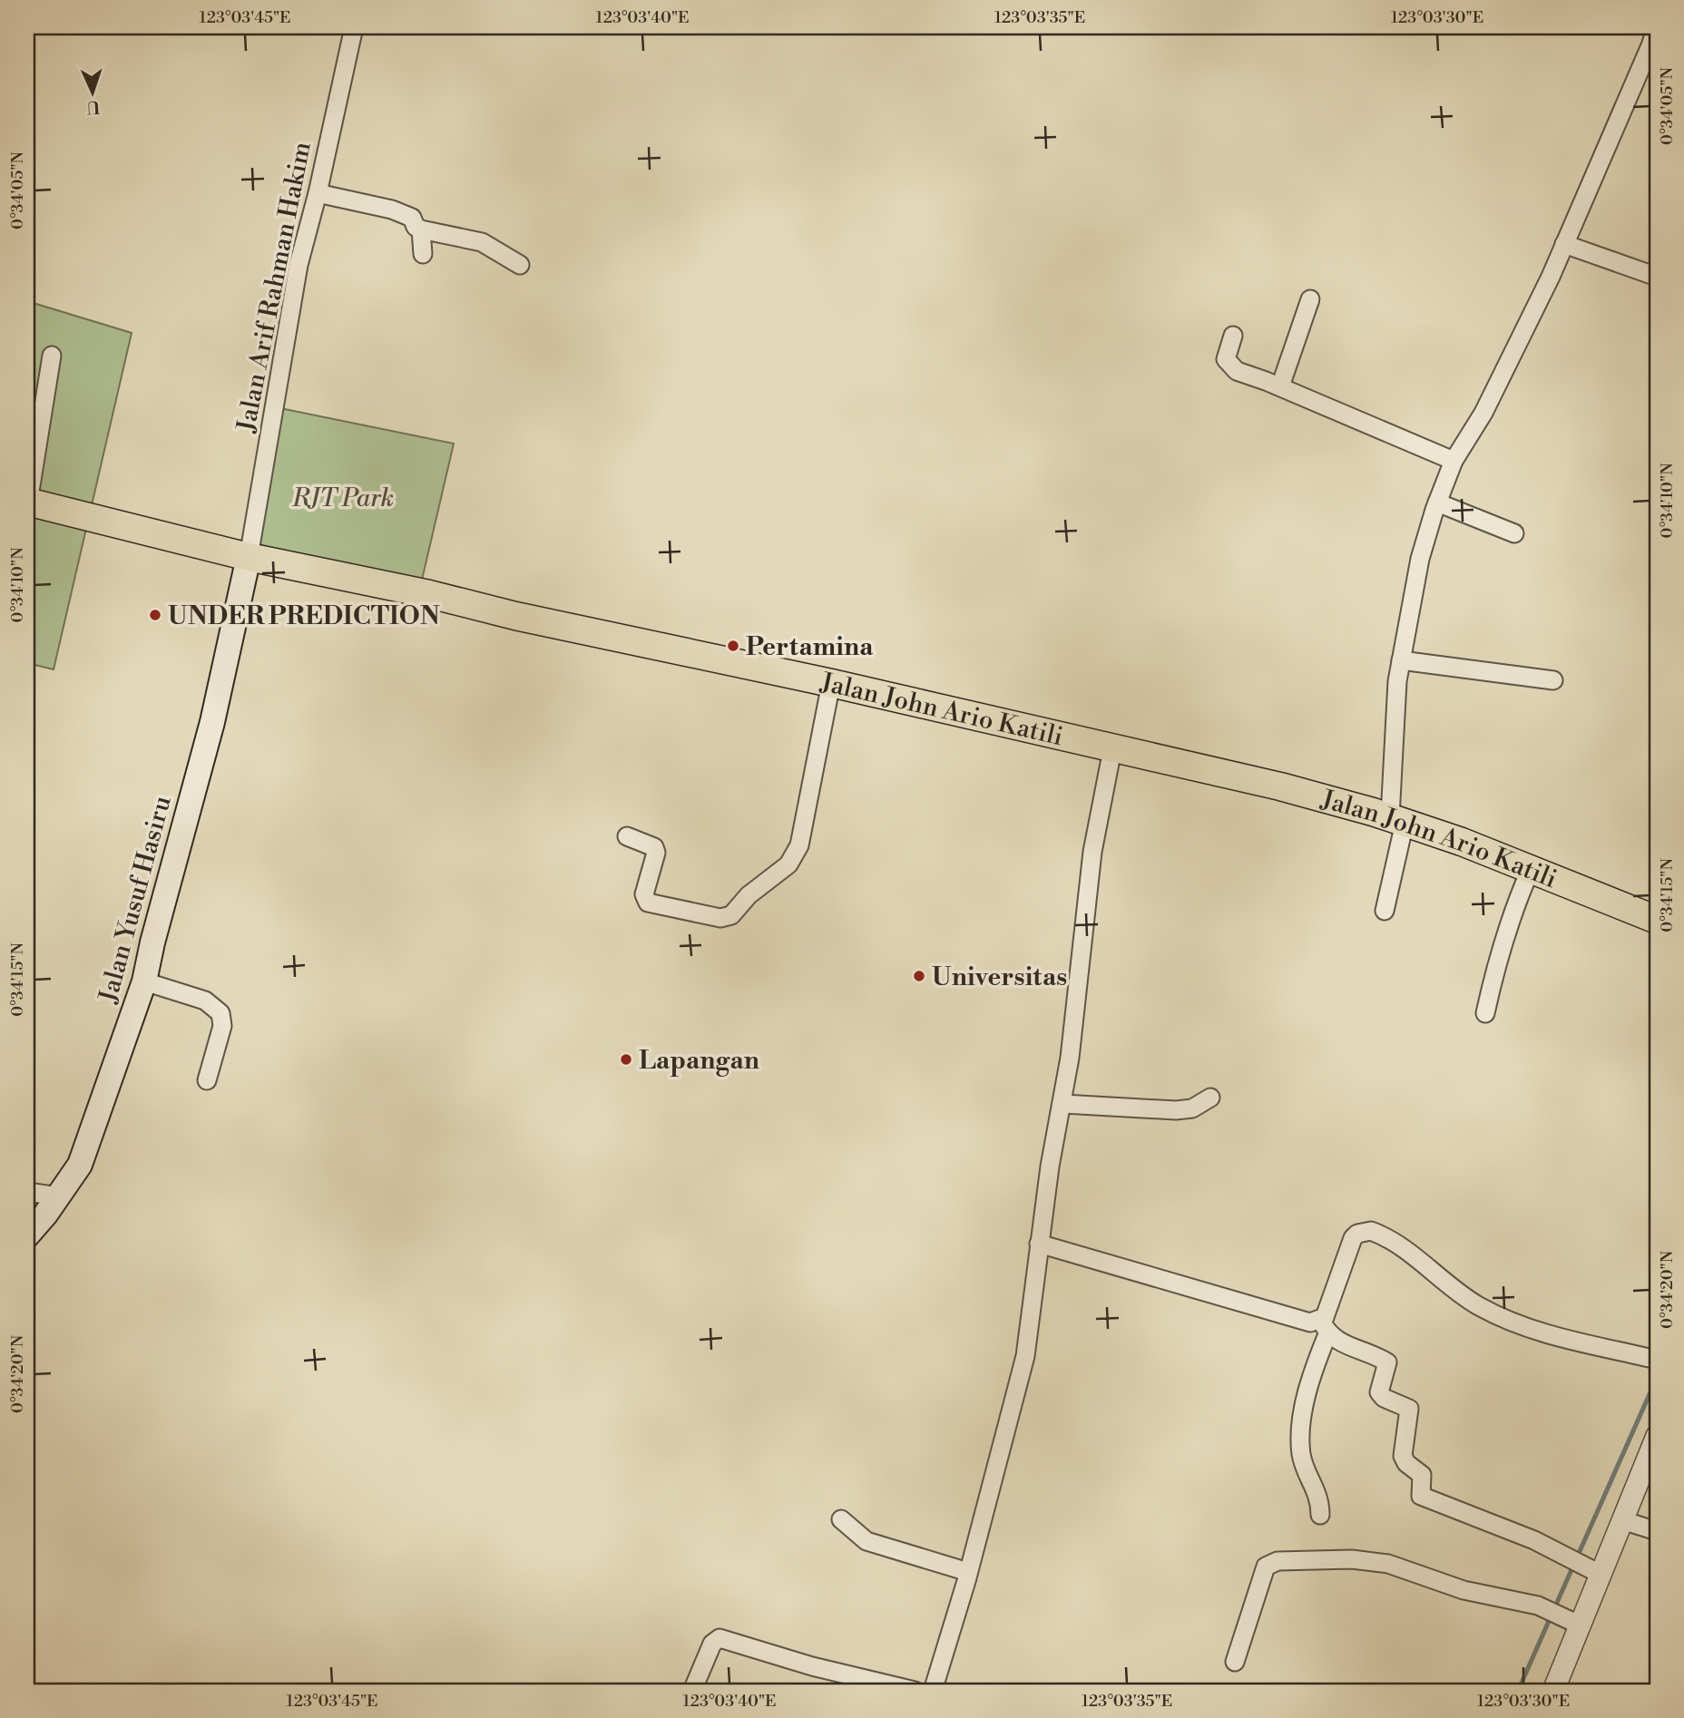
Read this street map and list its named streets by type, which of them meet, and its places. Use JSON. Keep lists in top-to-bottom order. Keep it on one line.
{"streets":{"main road":["Jalan John Ario Katili","Jalan Yusuf Hasiru"],"street":["Jalan Arif Rahman Hakim"]},"crossings":[["Jalan Arif Rahman Hakim","Jalan John Ario Katili"],["Jalan Arif Rahman Hakim","Jalan Yusuf Hasiru"],["Jalan John Ario Katili","Jalan Yusuf Hasiru"]],"parks":["RJT Park"],"places":["UNDER PREDICTION","Pertamina","Universitas","Lapangan"],"north":"bottom","coordinates":["123°03'45\"E","123°03'40\"E","123°03'35\"E","123°03'30\"E","0°34'05\"N","0°34'10\"N","0°34'15\"N","0°34'20\"N"]}
